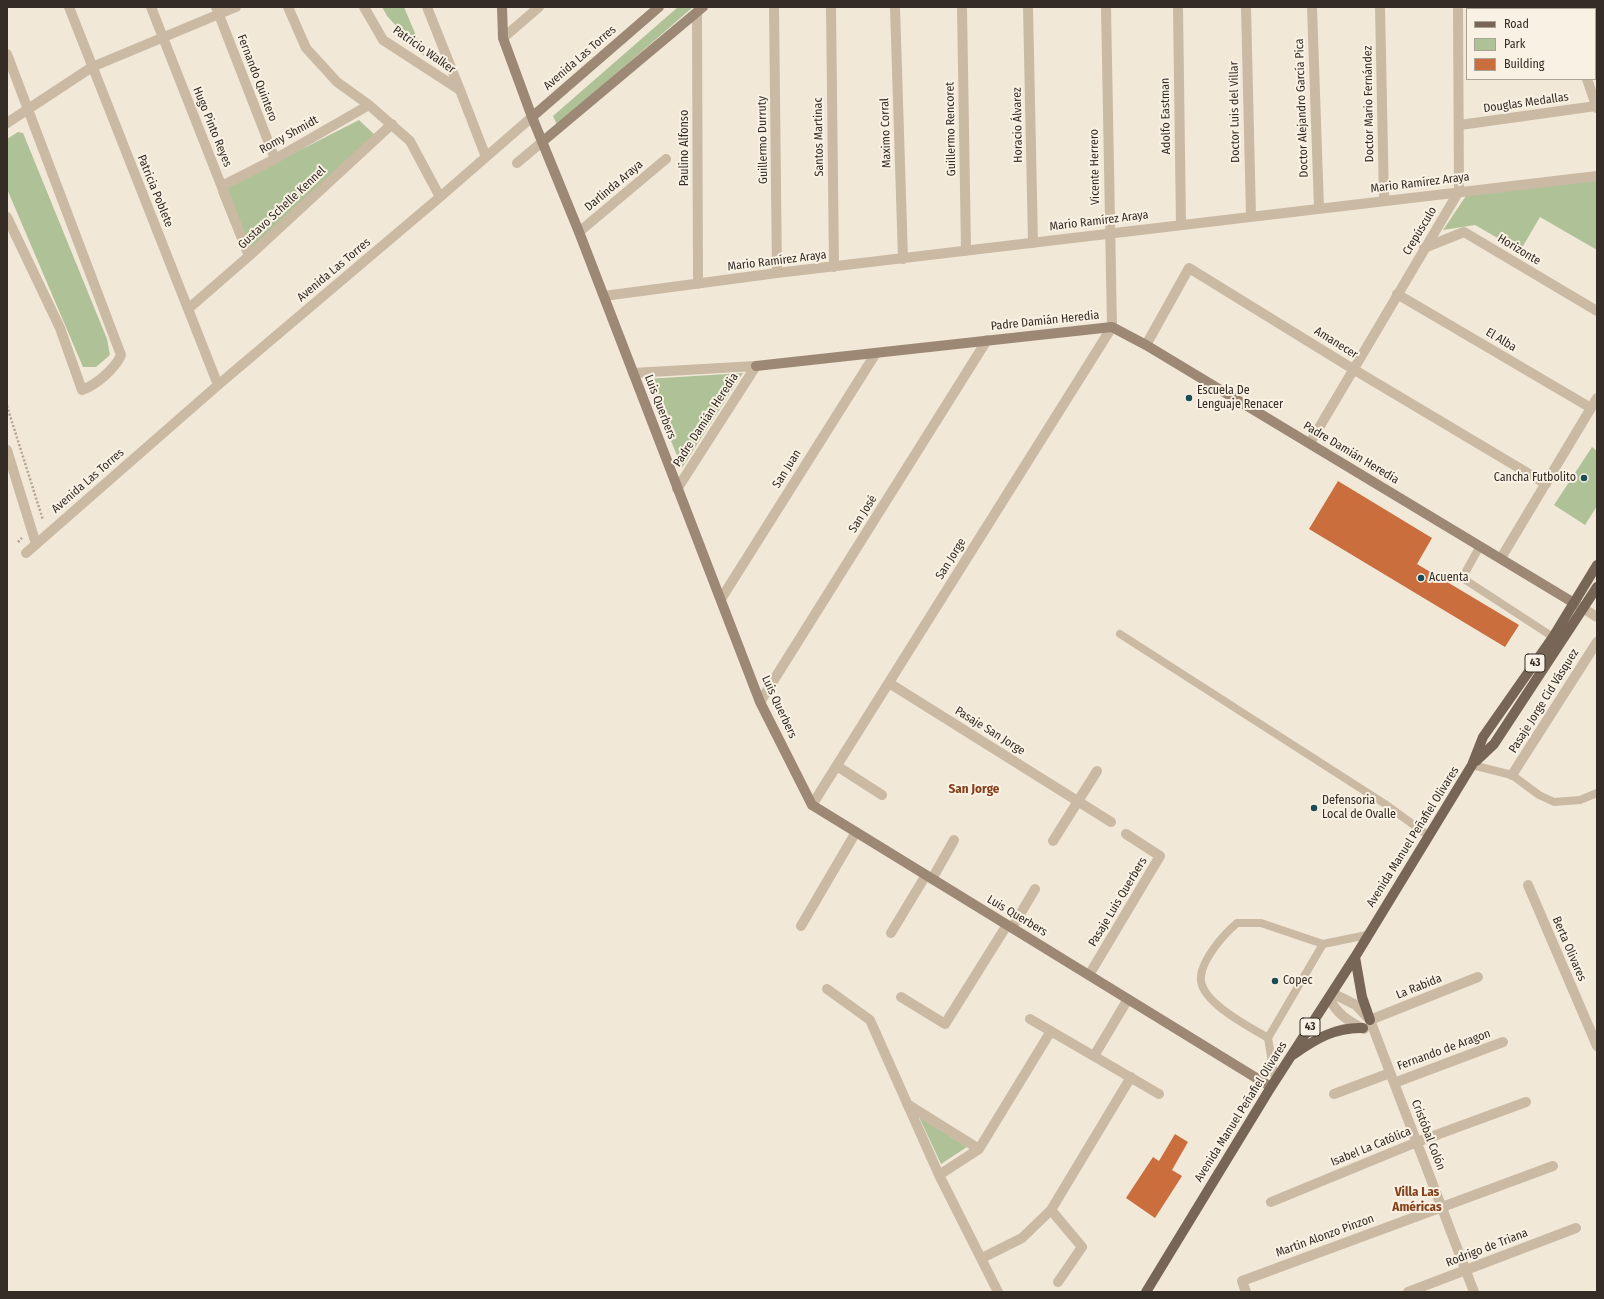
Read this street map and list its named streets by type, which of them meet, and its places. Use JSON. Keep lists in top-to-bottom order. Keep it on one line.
{"streets":{"main road":["43","Avenida Manuel Peñafiel Olivares"],"street":["Patricio Walker","Avenida Las Torres","Fernando Quintero","Douglas Medallas","Doctor Mario Fernández","Doctor Alejandro García Pica","Doctor Luis del Villar","Adolfo Eastman","Horacio Álvarez","Hugo Pinto Reyes","Guillermo Rencoret","Maximo Corral","Romy Shmidt","Santos Martinac","Guillermo Durruty","Paulino Alfonso","Vicente Herrero","Mario Ramírez Araya","Darlinda Araya","Patricia Poblete","Gustavo Schelle Kennel","Crepúsculo","Horizonte","Padre Damián Heredia","El Alba","Amanecer","Luis Querbers","San Juan","San José","San Jorge","Pasaje Jorge Cid Vásquez","Pasaje San Jorge","Pasaje Luis Querbers","Berta Olivares","La Rabida","Fernando de Aragon","Cristóbal Colón","Isabel La Católica","Martin Alonzo Pinzon","Rodrigo de Triana"]},"crossings":[["Patricio Walker","Avenida Las Torres"],["Avenida Las Torres","Patricia Poblete"],["Avenida Las Torres","Luis Querbers"],["Fernando Quintero","Romy Shmidt"],["Doctor Mario Fernández","Mario Ramírez Araya"],["Doctor Alejandro García Pica","Mario Ramírez Araya"],["Doctor Luis del Villar","Mario Ramírez Araya"],["Adolfo Eastman","Mario Ramírez Araya"],["Horacio Álvarez","Mario Ramírez Araya"],["Hugo Pinto Reyes","Romy Shmidt"],["Hugo Pinto Reyes","Gustavo Schelle Kennel"],["Guillermo Rencoret","Mario Ramírez Araya"],["Maximo Corral","Mario Ramírez Araya"],["Santos Martinac","Mario Ramírez Araya"],["Guillermo Durruty","Mario Ramírez Araya"],["Paulino Alfonso","Mario Ramírez Araya"],["Vicente Herrero","Mario Ramírez Araya"],["Vicente Herrero","Padre Damián Heredia"],["Vicente Herrero","San Jorge"],["Mario Ramírez Araya","Crepúsculo"],["Mario Ramírez Araya","Luis Querbers"],["Darlinda Araya","Luis Querbers"],["Patricia Poblete","Gustavo Schelle Kennel"],["Crepúsculo","Horizonte"],["Crepúsculo","Padre Damián Heredia"],["Crepúsculo","El Alba"],["Crepúsculo","Amanecer"],["Padre Damián Heredia","Amanecer"],["Padre Damián Heredia","Luis Querbers"],["Padre Damián Heredia","San Juan"],["Padre Damián Heredia","San José"],["Padre Damián Heredia","San Jorge"],["Padre Damián Heredia","Avenida Manuel Peñafiel Olivares"],["Luis Querbers","San Juan"],["Luis Querbers","San José"],["Luis Querbers","San Jorge"],["Luis Querbers","Avenida Manuel Peñafiel Olivares"],["Luis Querbers","Pasaje Luis Querbers"],["San Jorge","Pasaje San Jorge"],["Avenida Manuel Peñafiel Olivares","Cristóbal Colón"],["La Rabida","Cristóbal Colón"],["Fernando de Aragon","Cristóbal Colón"],["Cristóbal Colón","Isabel La Católica"],["Cristóbal Colón","Martin Alonzo Pinzon"],["Cristóbal Colón","Rodrigo de Triana"]],"districts":["San Jorge","Villa Las Américas"],"places":["Escuela De Lenguaje Renacer","Cancha Futbolito","Acuenta","Defensoria Local de Ovalle","Copec"],"legend":["Road","Park","Building"]}
